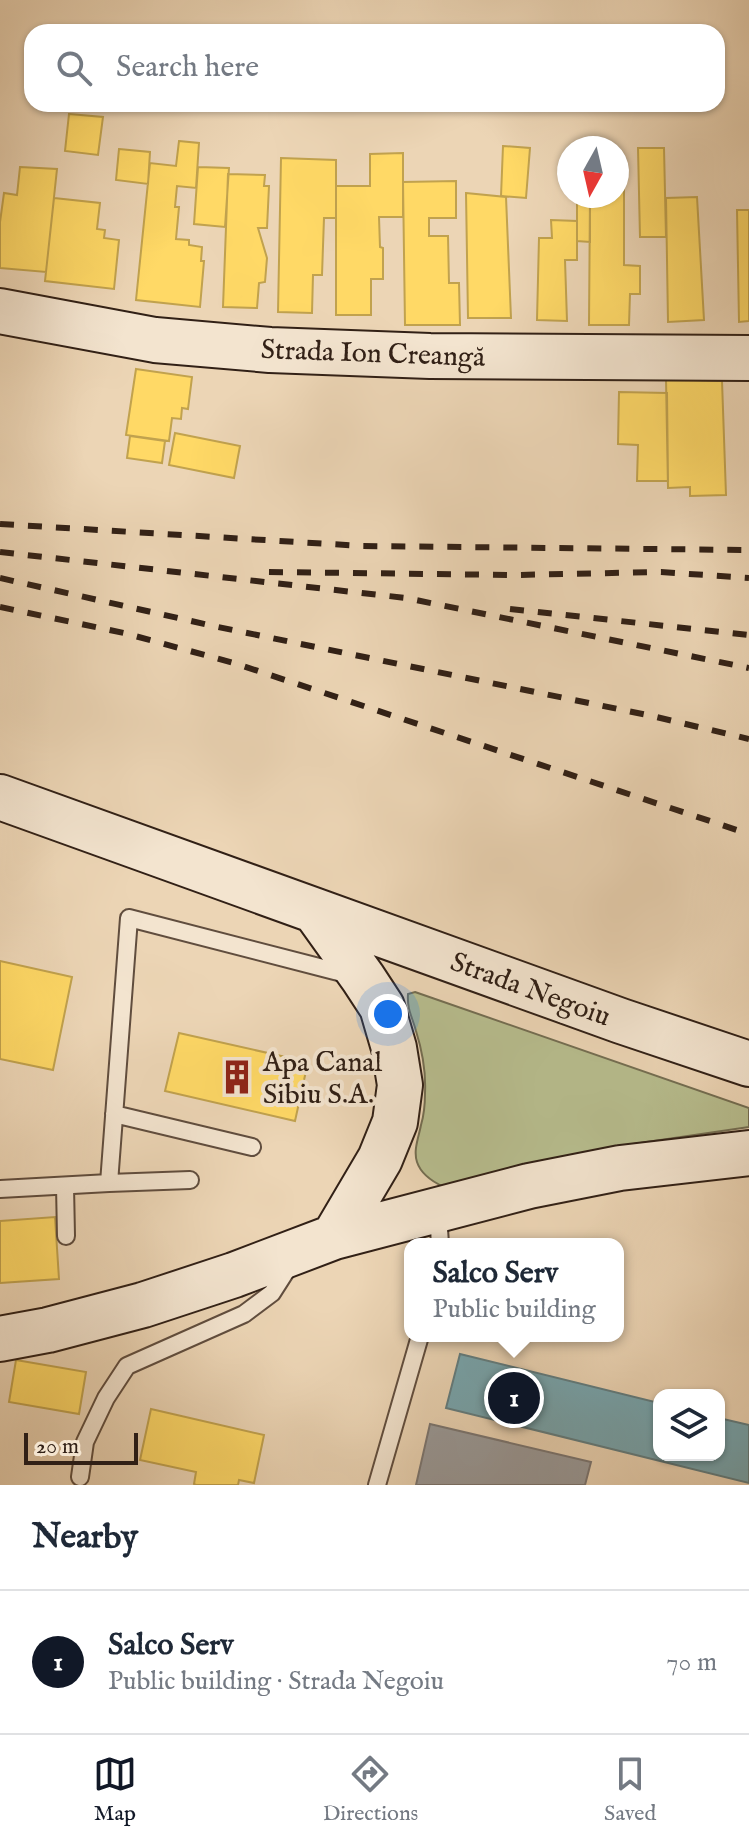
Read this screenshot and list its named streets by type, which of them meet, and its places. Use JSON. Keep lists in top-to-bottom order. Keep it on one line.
{"streets":{"main road":["Strada Ion Creangă","Strada Negoiu"]},"places":{"building":["Apa Canal Sibiu S.A."]},"scale_bar":"20 m","north":"bottom","page":{"search":"Search here","popup":["Salco Serv","Public building"],"pins":"1","scale":"20 m","heading":"Nearby","list":[{"mark":"1","name":"Salco Serv","note":"Public building · Strada Negoiu","value":"70 m"}],"nav":["Map","Directions","Saved"]}}
